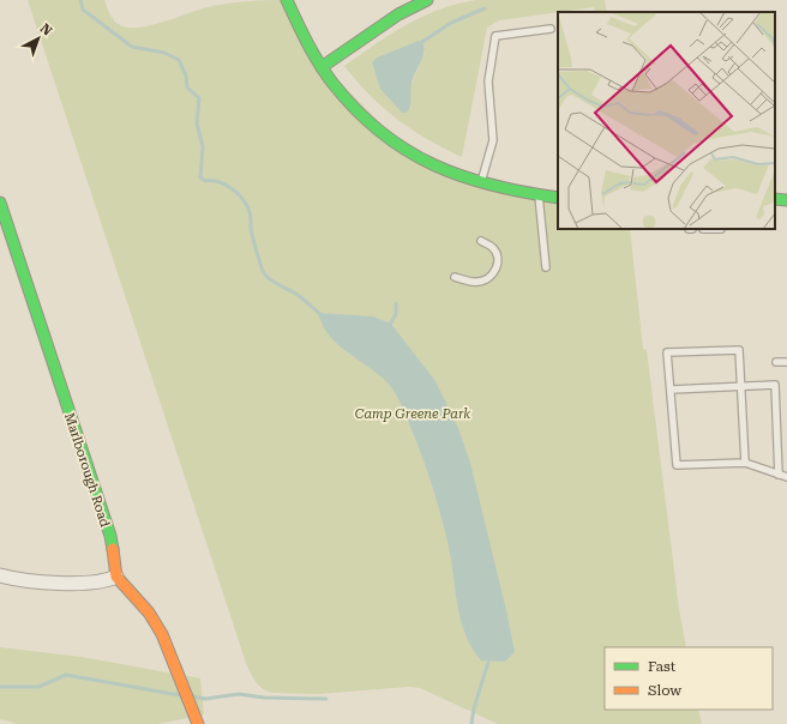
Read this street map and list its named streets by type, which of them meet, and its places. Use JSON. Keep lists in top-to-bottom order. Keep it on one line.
{"streets":{"street":["Marlborough Road"]},"parks":["Camp Greene Park"],"legend":["Fast","Slow"],"north":"top right"}
